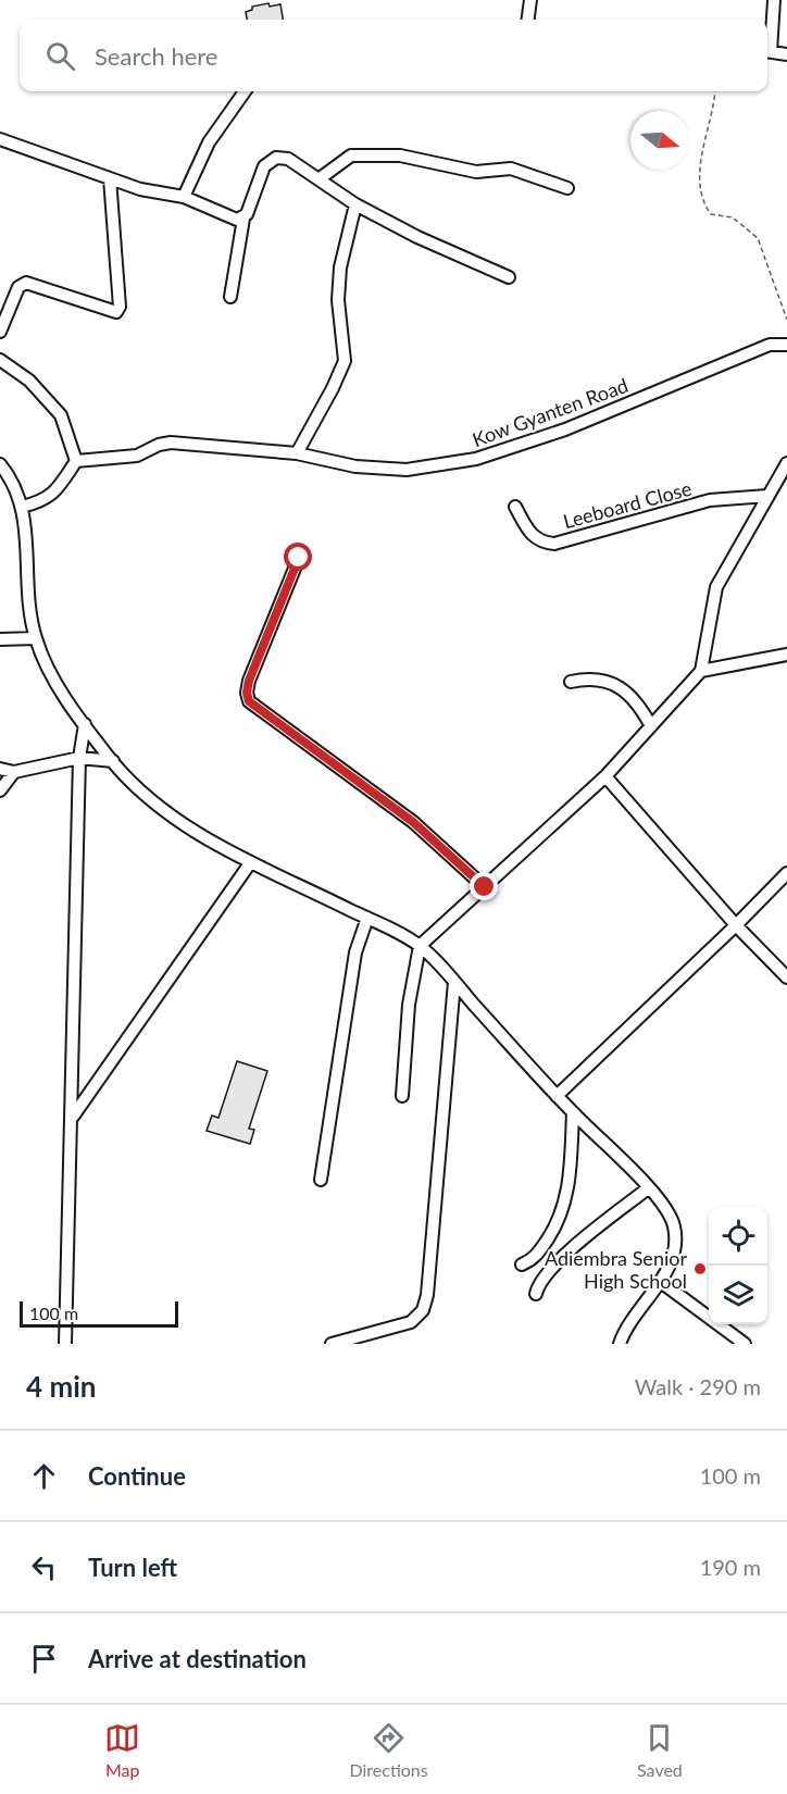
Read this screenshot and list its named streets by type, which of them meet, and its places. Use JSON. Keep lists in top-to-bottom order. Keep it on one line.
{"streets":{"street":["Kow Gyanten Road","Leeboard Close"]},"places":["Adiembra Senior High School"],"scale_bar":"100 m","north":"right","page":{"search":"Search here","scale":"100 m","heading":["4 min","Walk · 290 m"],"list":[["Continue","100 m"],["Turn left","190 m"],"Arrive at destination"],"nav":["Map","Directions","Saved"]}}
